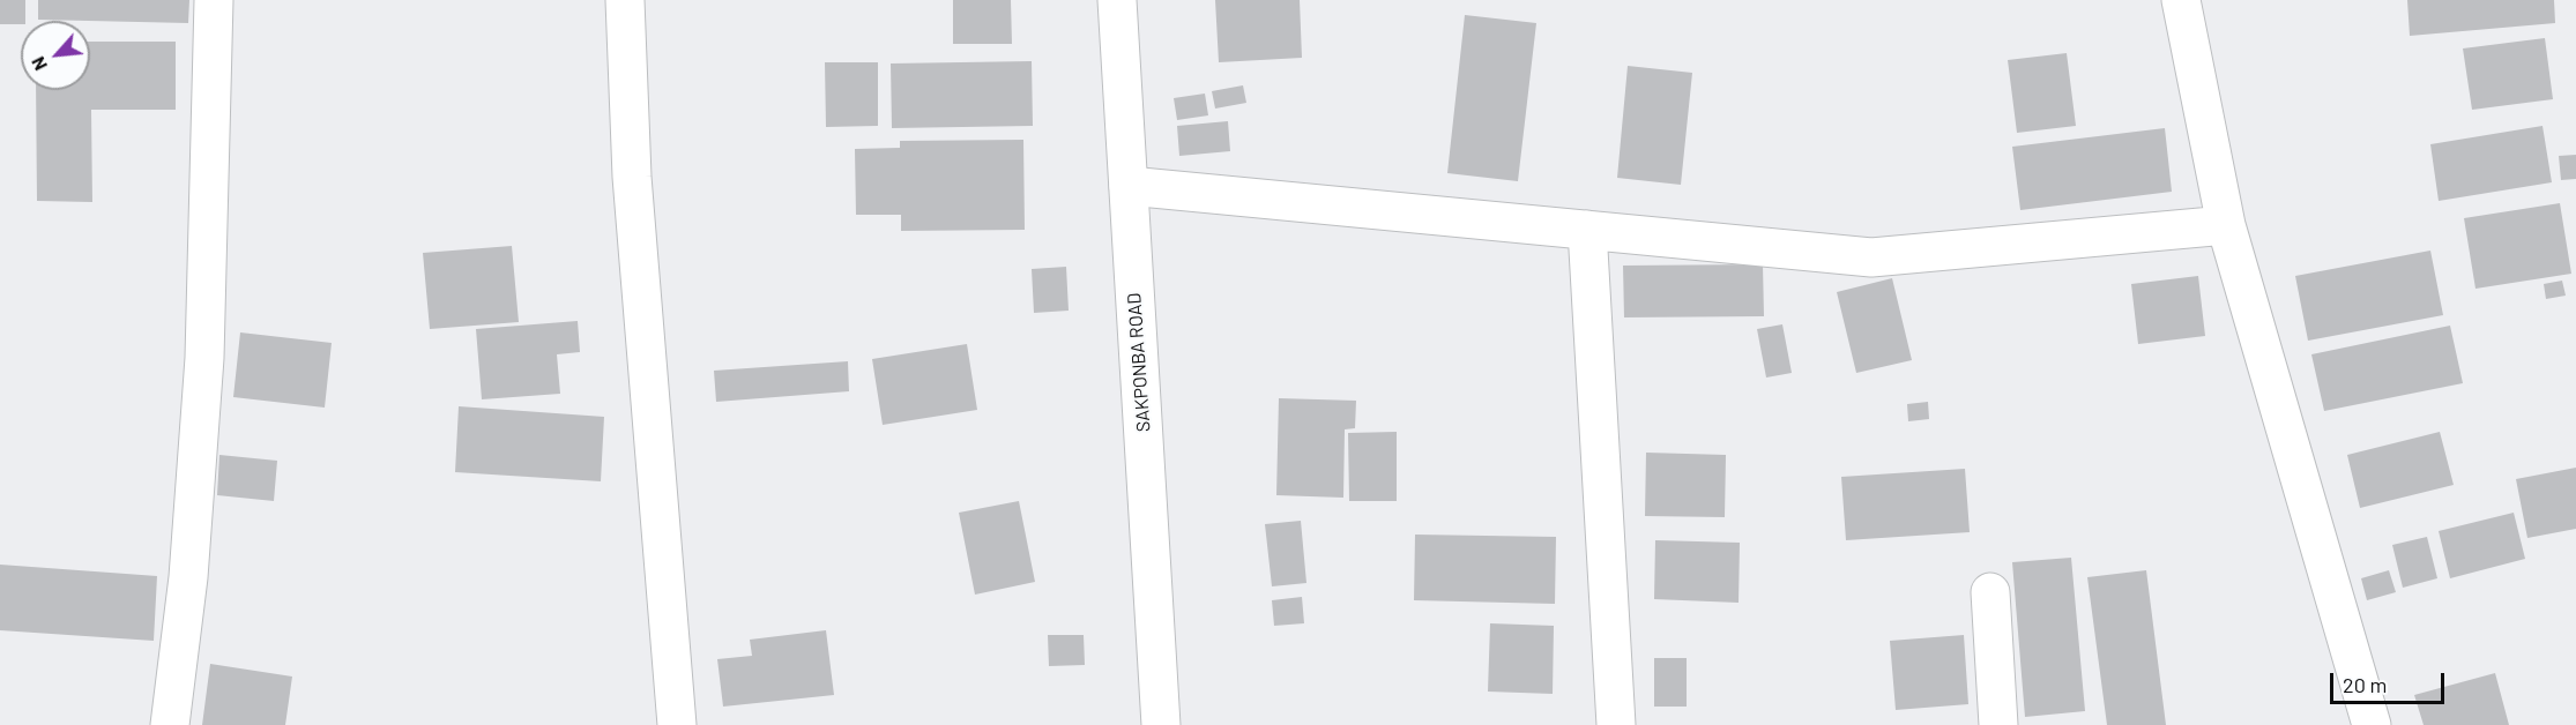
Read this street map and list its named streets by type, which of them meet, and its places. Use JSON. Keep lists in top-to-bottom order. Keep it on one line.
{"streets":{"street":["SAKPONBA ROAD"]},"scale_bar":"20 m","north":"bottom left"}
